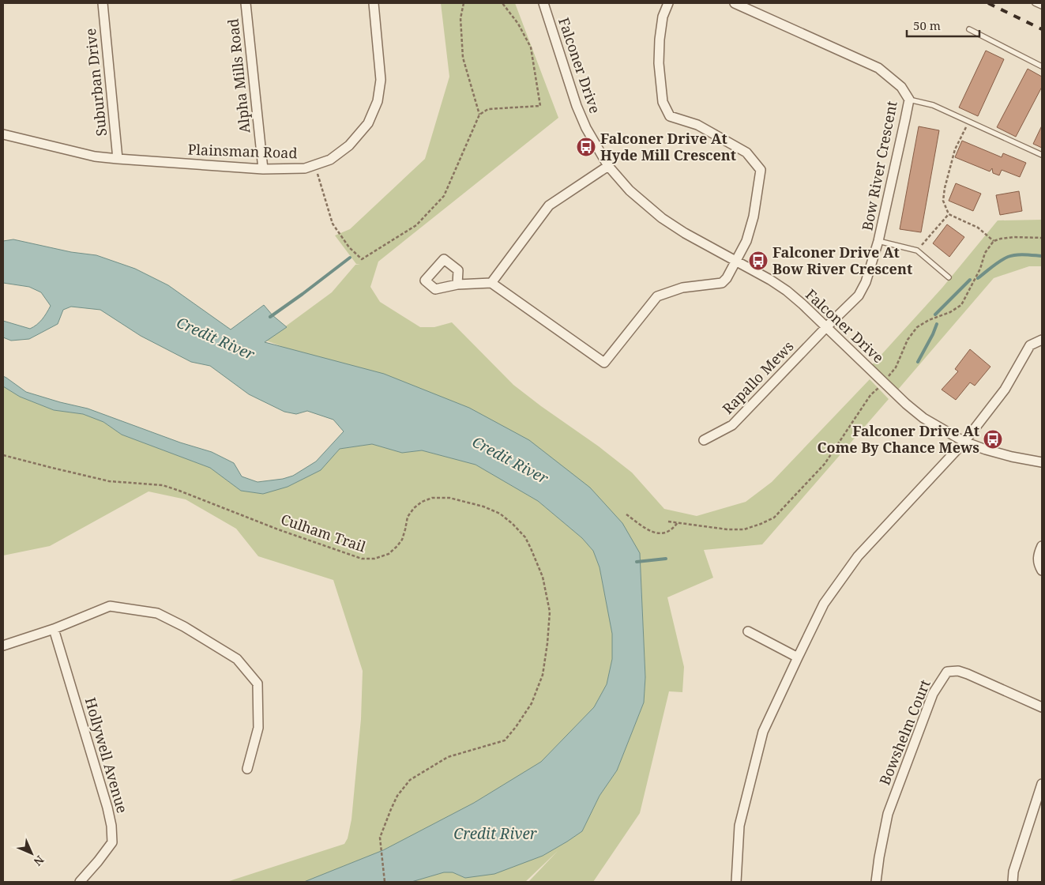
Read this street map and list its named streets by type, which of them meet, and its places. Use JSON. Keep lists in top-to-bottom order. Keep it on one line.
{"streets":{"street":["Falconer Drive","Alpha Mills Road","Suburban Drive","Plainsman Road","Bow River Crescent","Rapallo Mews","Bowshelm Court","Hollywell Avenue"],"path":["Culham Trail"]},"crossings":[["Falconer Drive","Bow River Crescent"],["Falconer Drive","Rapallo Mews"],["Alpha Mills Road","Plainsman Road"],["Suburban Drive","Plainsman Road"],["Bow River Crescent","Rapallo Mews"]],"water":["Credit River"],"places":{"bus stop":["Falconer Drive At Hyde Mill Crescent","Falconer Drive At Bow River Crescent","Falconer Drive At Come By Chance Mews"]},"scale_bar":"50 m","north":"bottom right"}
